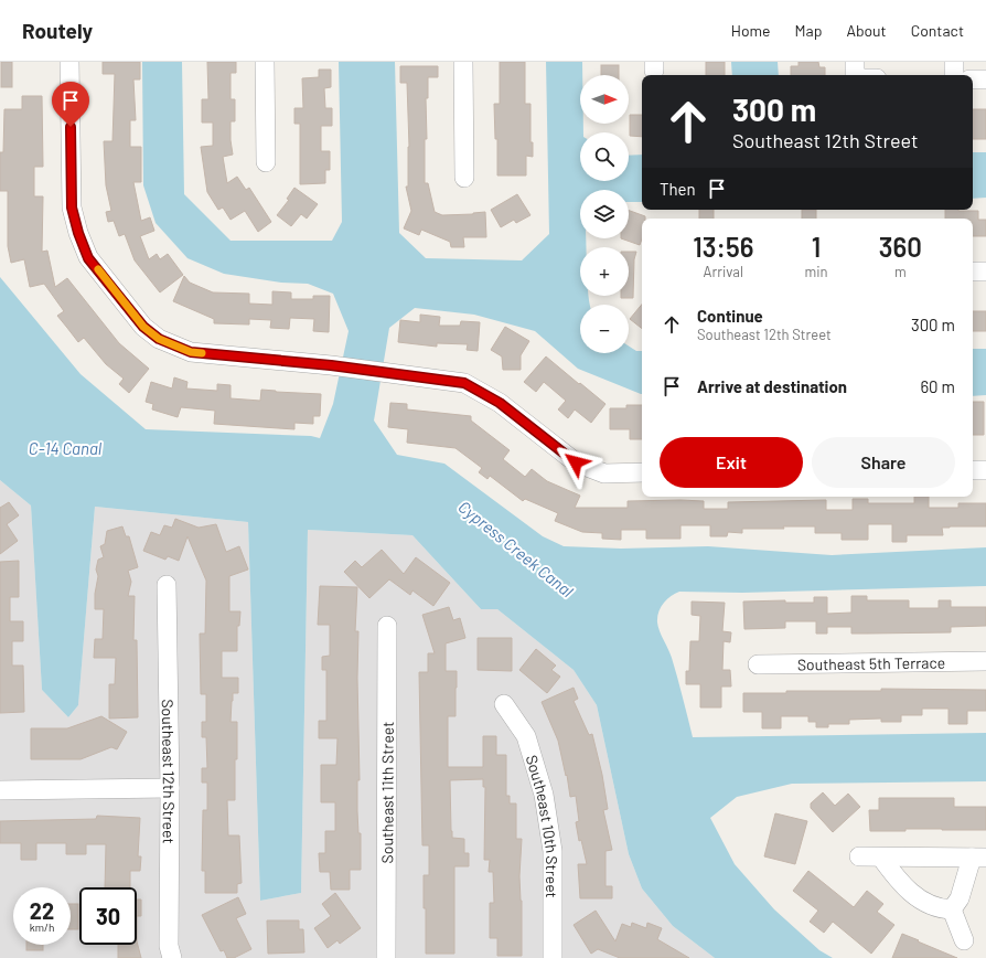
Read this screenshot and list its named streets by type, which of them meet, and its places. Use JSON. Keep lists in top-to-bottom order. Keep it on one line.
{"streets":{"street":["Southeast 5th Terrace","Southeast 12th Street","Southeast 11th Street","Southeast 10th Street"]},"water":["C-14 Canal","Cypress Creek Canal"],"north":"right","page":{"header":"Routely","nav":["Home","Map","About","Contact"],"map_buttons":["+","−"],"turn":["300 m","Southeast 12th Street"],"then":"Then","eta":["13:56","Arrival","1","min","360","m"],"list":[{"name":"Continue","note":"Southeast 12th Street","value":"300 m"},{"name":"Arrive at destination","value":"60 m"}],"buttons":["Exit","Share"],"speed":"22 km/h","limit":"30"}}
